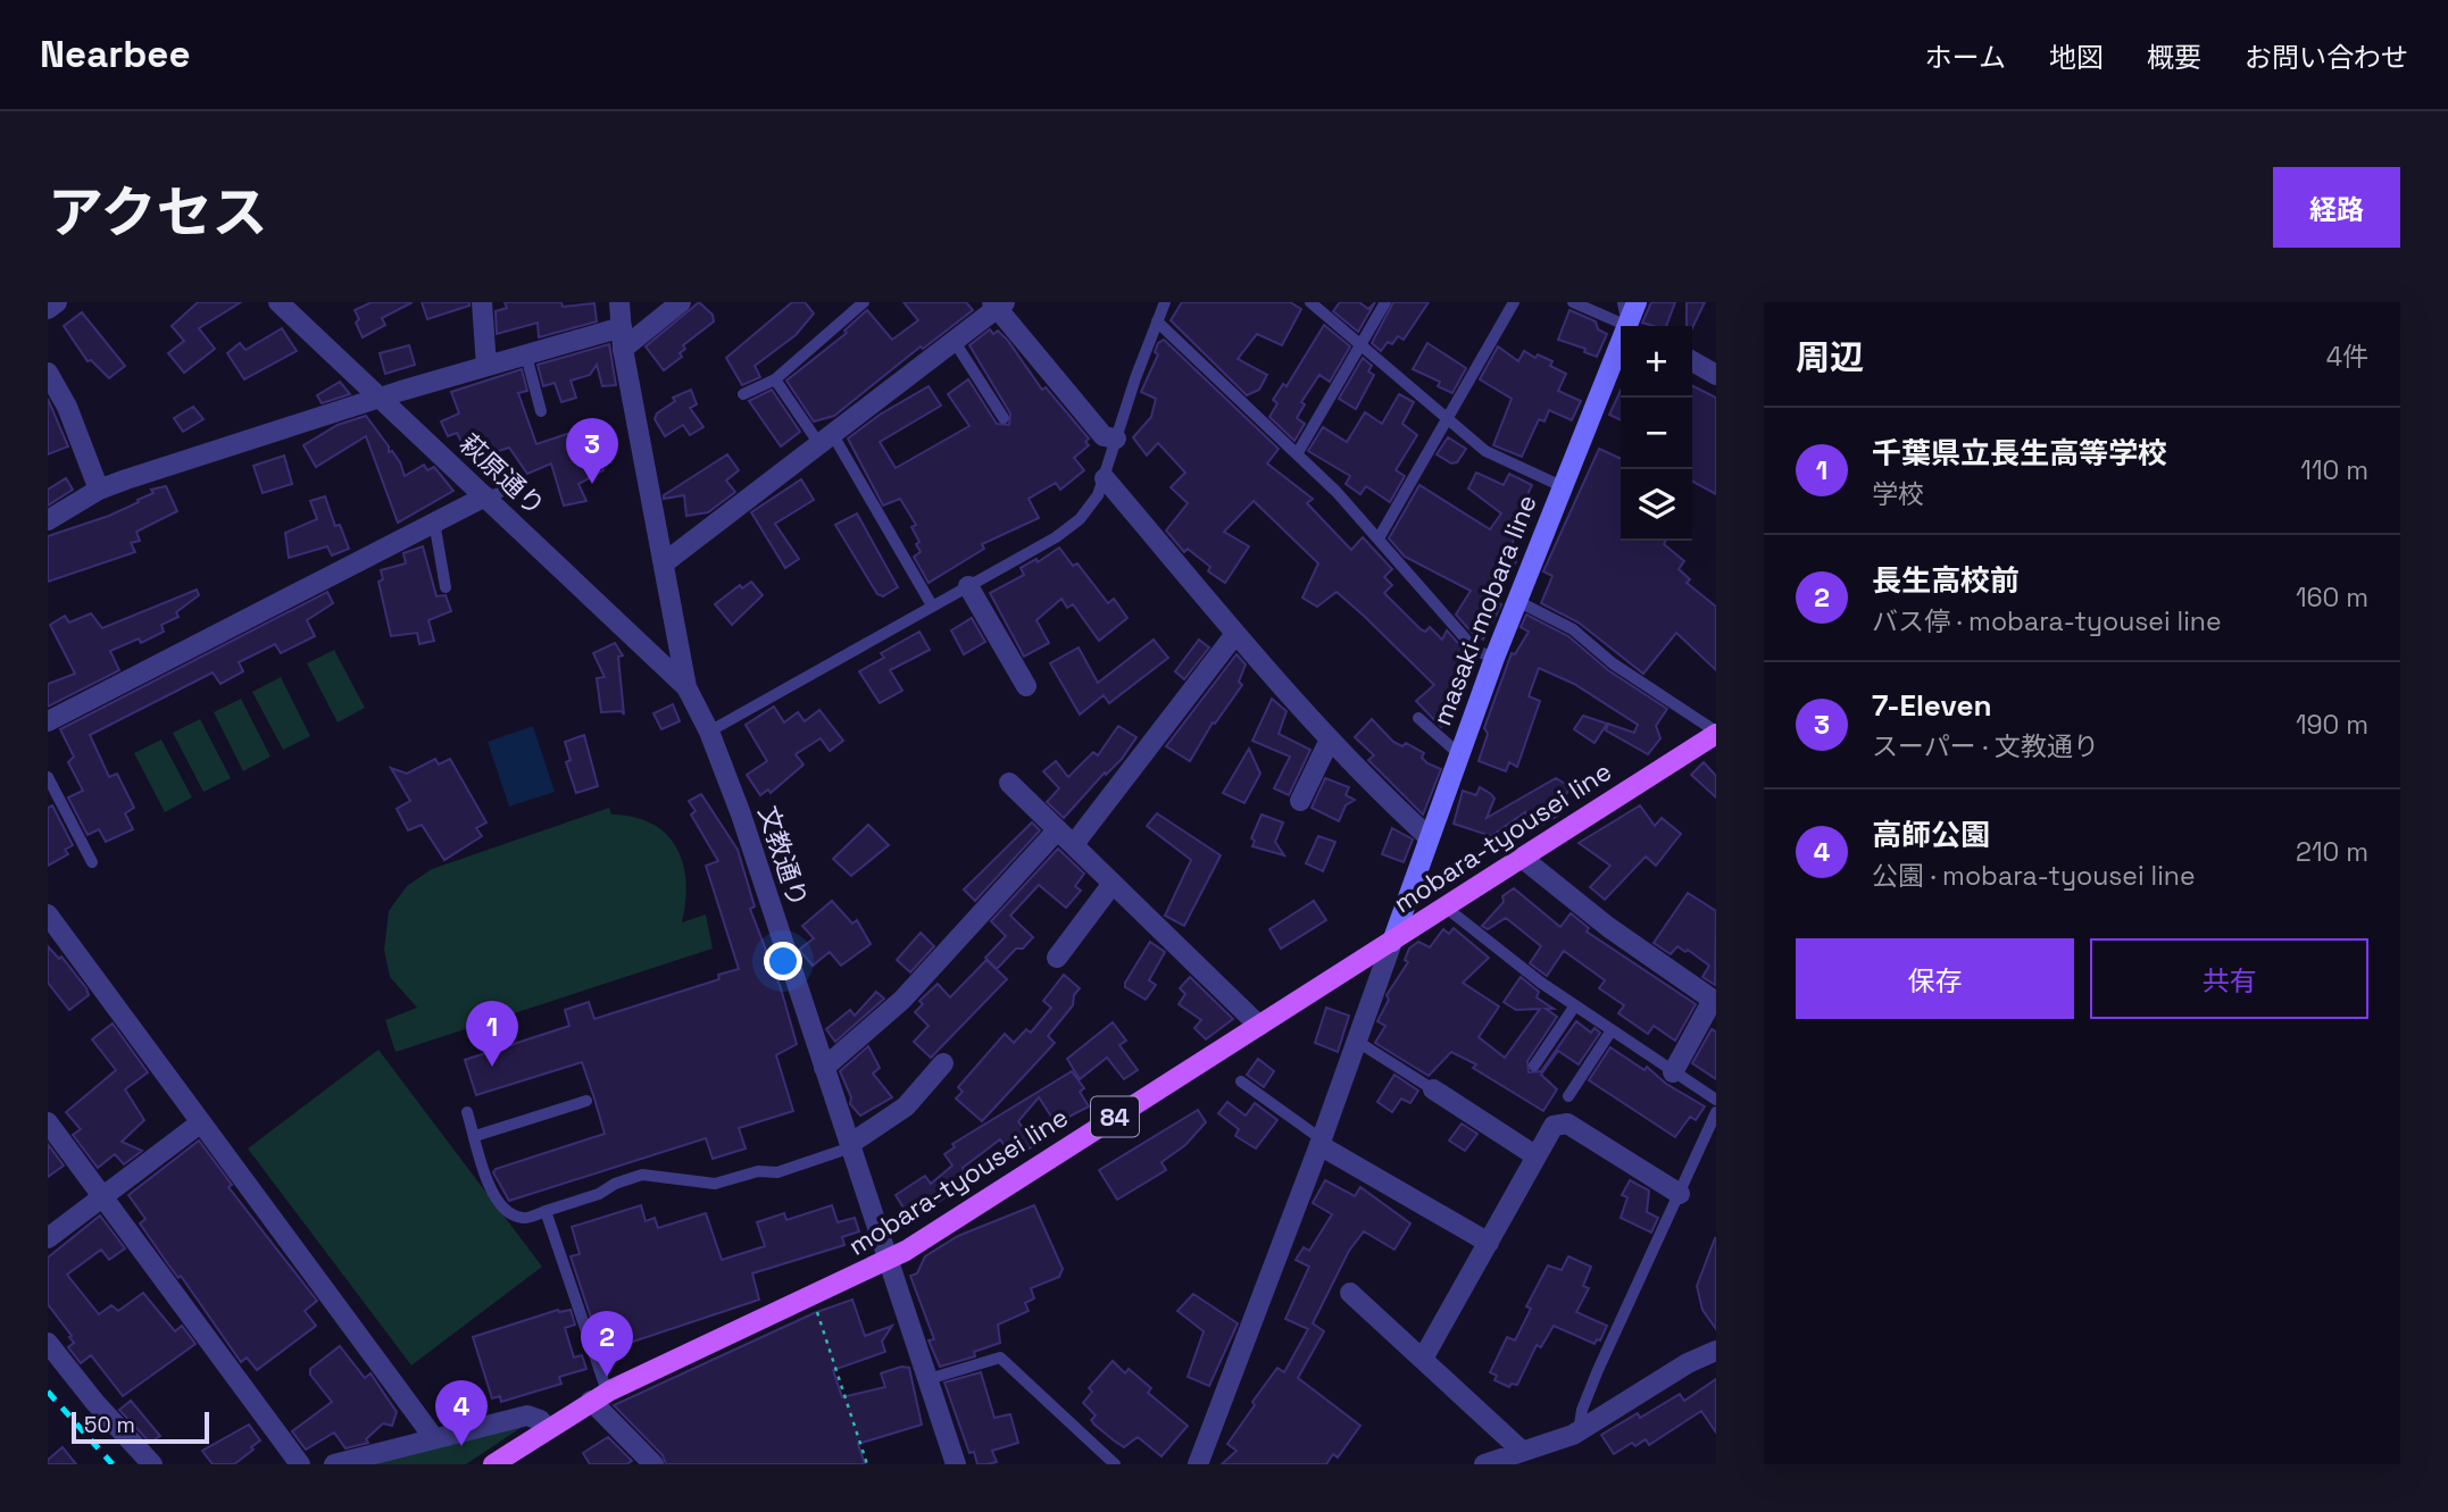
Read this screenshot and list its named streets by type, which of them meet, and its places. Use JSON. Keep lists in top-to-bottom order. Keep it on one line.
{"streets":{"main road":["masaki-mobara line","mobara-tyousei line","84"],"street":["萩原通り","文教通り"]},"crossings":[["萩原通り","文教通り"],["masaki-mobara line","mobara-tyousei line"],["mobara-tyousei line","文教通り"]],"scale_bar":"50 m","page":{"header":"Nearbee","nav":["ホーム","地図","概要","お問い合わせ"],"title":"アクセス","buttons":["経路",["保存","共有"]],"heading":["周辺","4件"],"map_buttons":["+","−"],"list":[{"mark":"1","name":"千葉県立長生高等学校","note":"学校","value":"110 m"},{"mark":"2","name":"長生高校前","note":"バス停 · mobara-tyousei line","value":"160 m"},{"mark":"3","name":"7-Eleven","note":"スーパー · 文教通り","value":"190 m"},{"mark":"4","name":"高師公園","note":"公園 · mobara-tyousei line","value":"210 m"}],"pins":["3","1","2","4"],"scale":"50 m"}}
